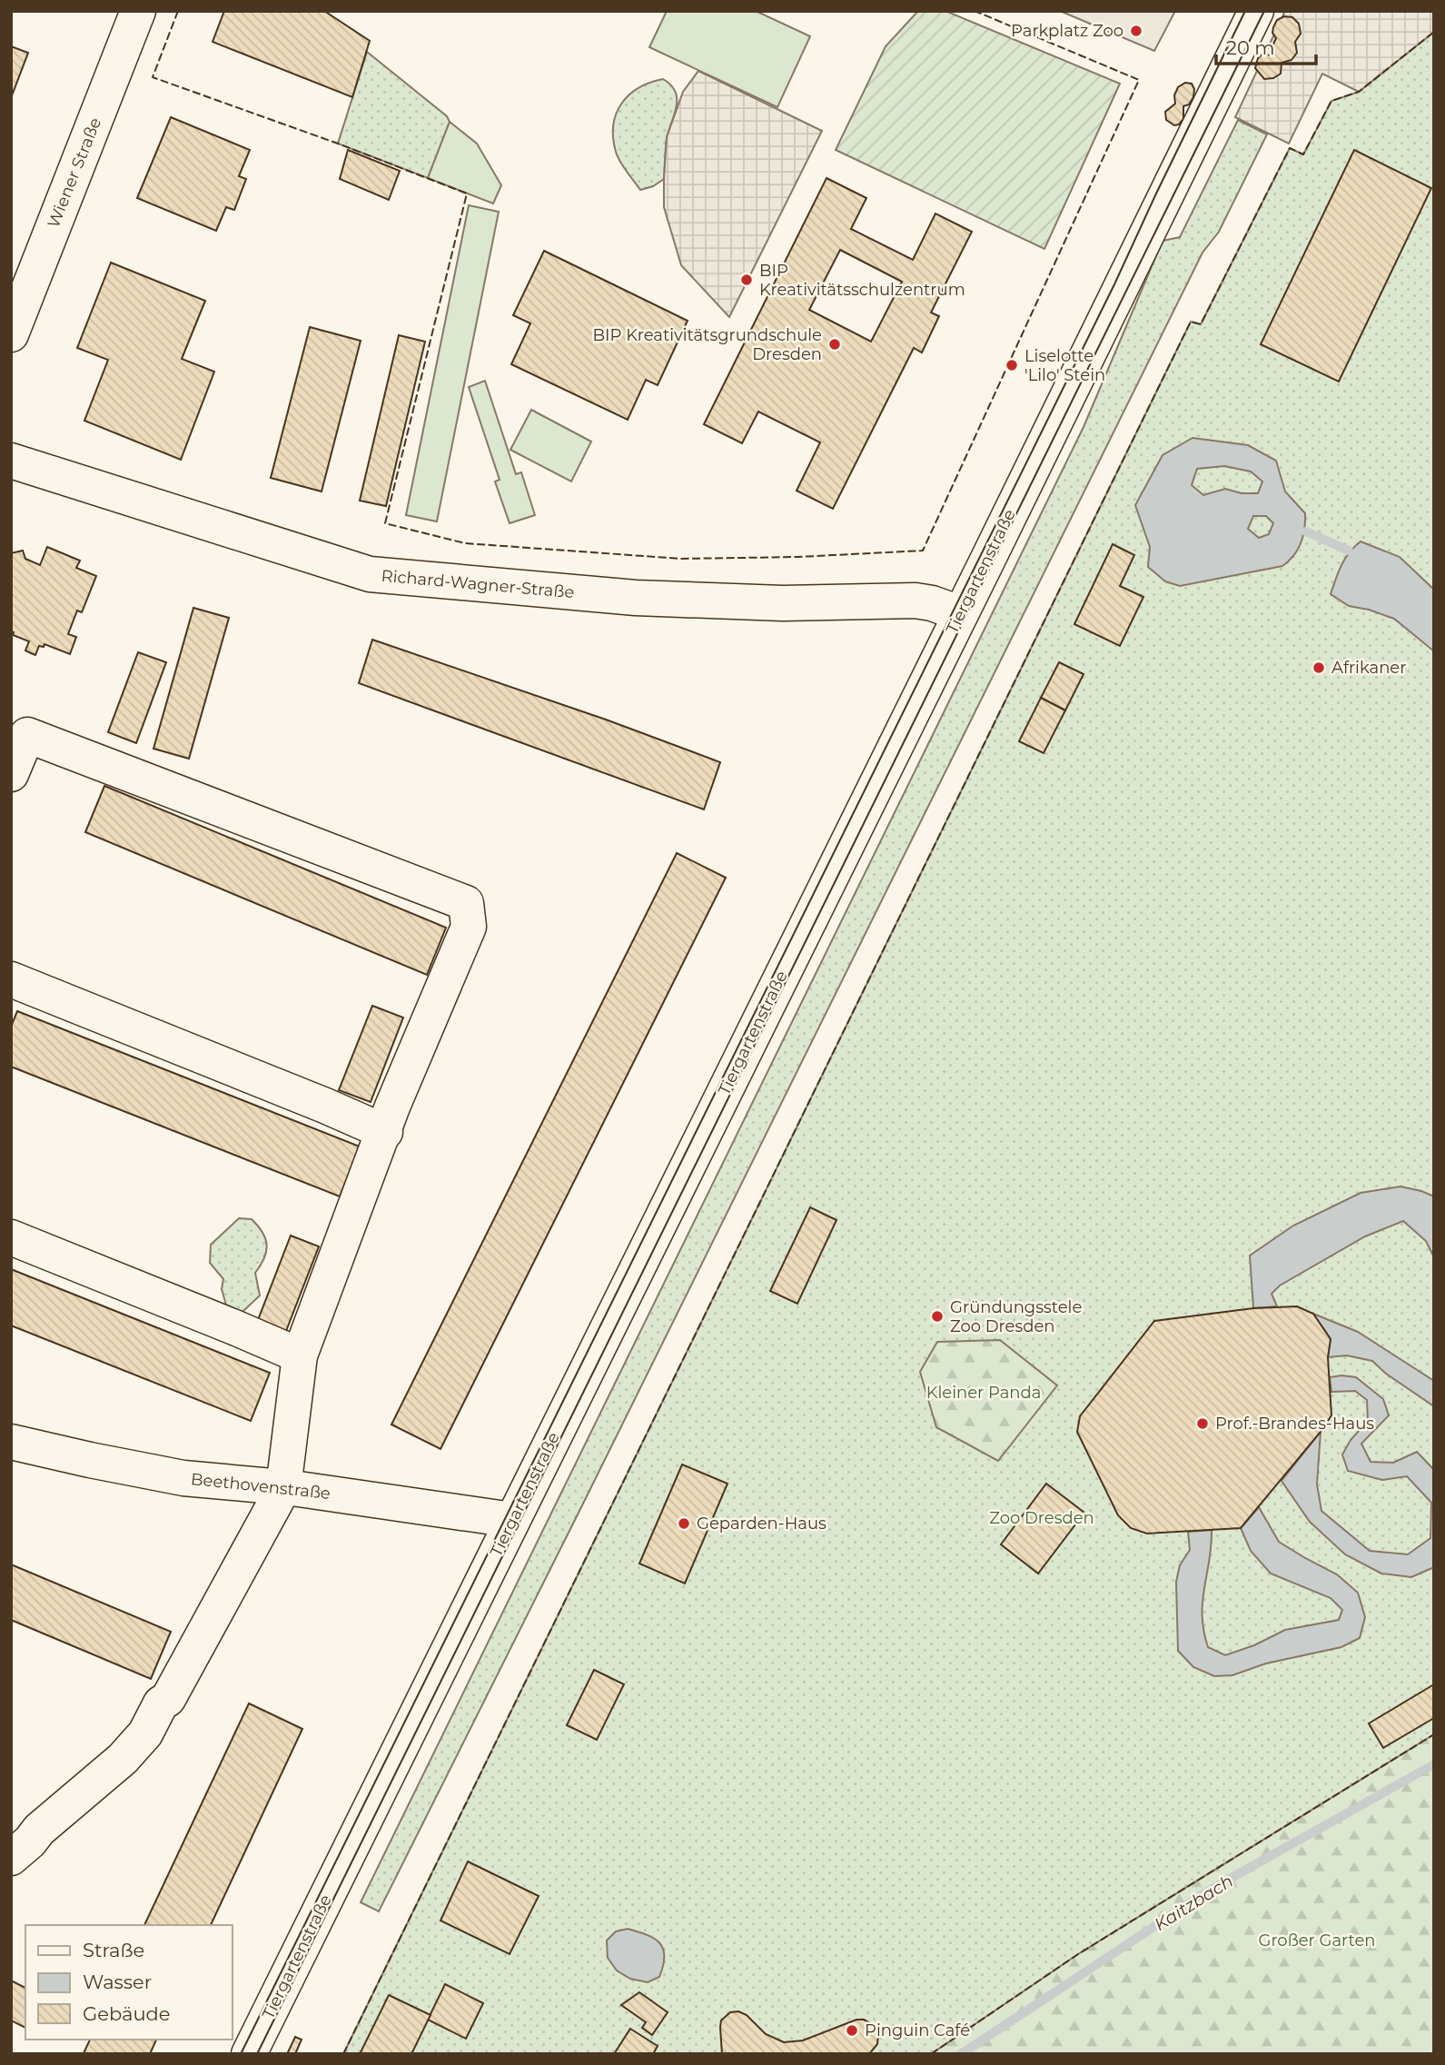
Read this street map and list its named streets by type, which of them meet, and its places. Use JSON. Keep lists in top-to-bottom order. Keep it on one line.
{"streets":{"street":["Wiener Straße","Tiergartenstraße","Richard-Wagner-Straße","Beethovenstraße"]},"crossings":[["Tiergartenstraße","Richard-Wagner-Straße"],["Tiergartenstraße","Beethovenstraße"]],"water":["Kaitzbach"],"parks":["Kleiner Panda","Zoo Dresden","Großer Garten"],"places":["Parkplatz Zoo","BIP Kreativitätsschulzentrum","BIP Kreativitätsgrundschule Dresden","Liselotte 'Lilo' Stein","Afrikaner","Gründungsstele Zoo Dresden","Prof.-Brandes-Haus","Geparden-Haus","Pinguin Café"],"legend":["Straße","Wasser","Gebäude"],"scale_bar":"20 m"}
